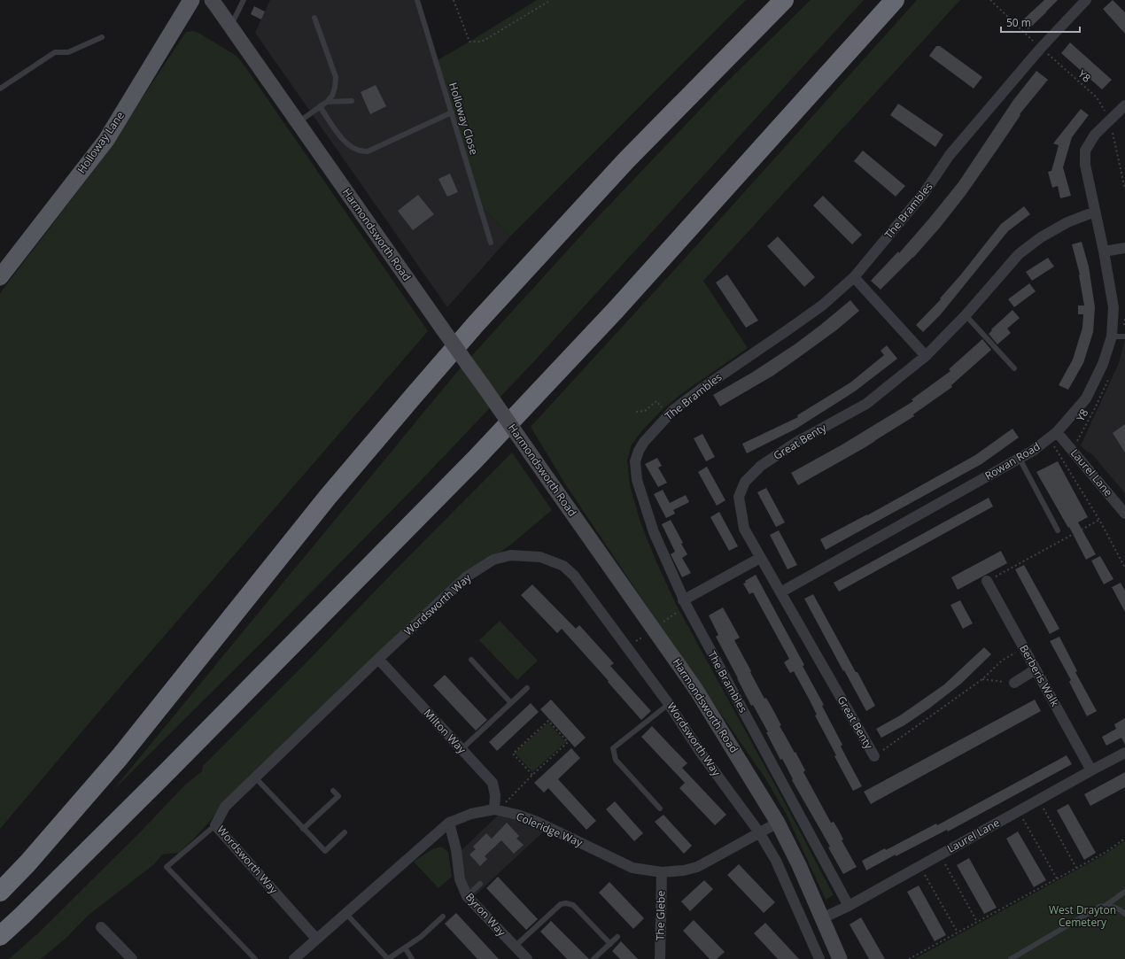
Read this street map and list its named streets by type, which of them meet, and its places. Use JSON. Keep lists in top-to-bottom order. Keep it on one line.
{"streets":{"main road":["Holloway Lane"],"street":["The Brambles","Harmondsworth Road","Great Benty","Rowan Road","Laurel Lane","Wordsworth Way","Berberis Walk","Milton Way","Coleridge Way","Byron Way","The Glebe"],"lane":["Holloway Close"],"path":["Y8"]},"crossings":[["Y8","The Brambles"],["Y8","Rowan Road"],["The Brambles","Laurel Lane"],["Harmondsworth Road","Laurel Lane"],["Harmondsworth Road","Coleridge Way"],["Great Benty","Rowan Road"],["Rowan Road","Laurel Lane"],["Laurel Lane","Berberis Walk"],["Wordsworth Way","Milton Way"],["Wordsworth Way","Coleridge Way"],["Milton Way","Coleridge Way"],["Coleridge Way","Byron Way"],["Coleridge Way","The Glebe"]],"parks":["West Drayton Cemetery"],"scale_bar":"50 m"}
